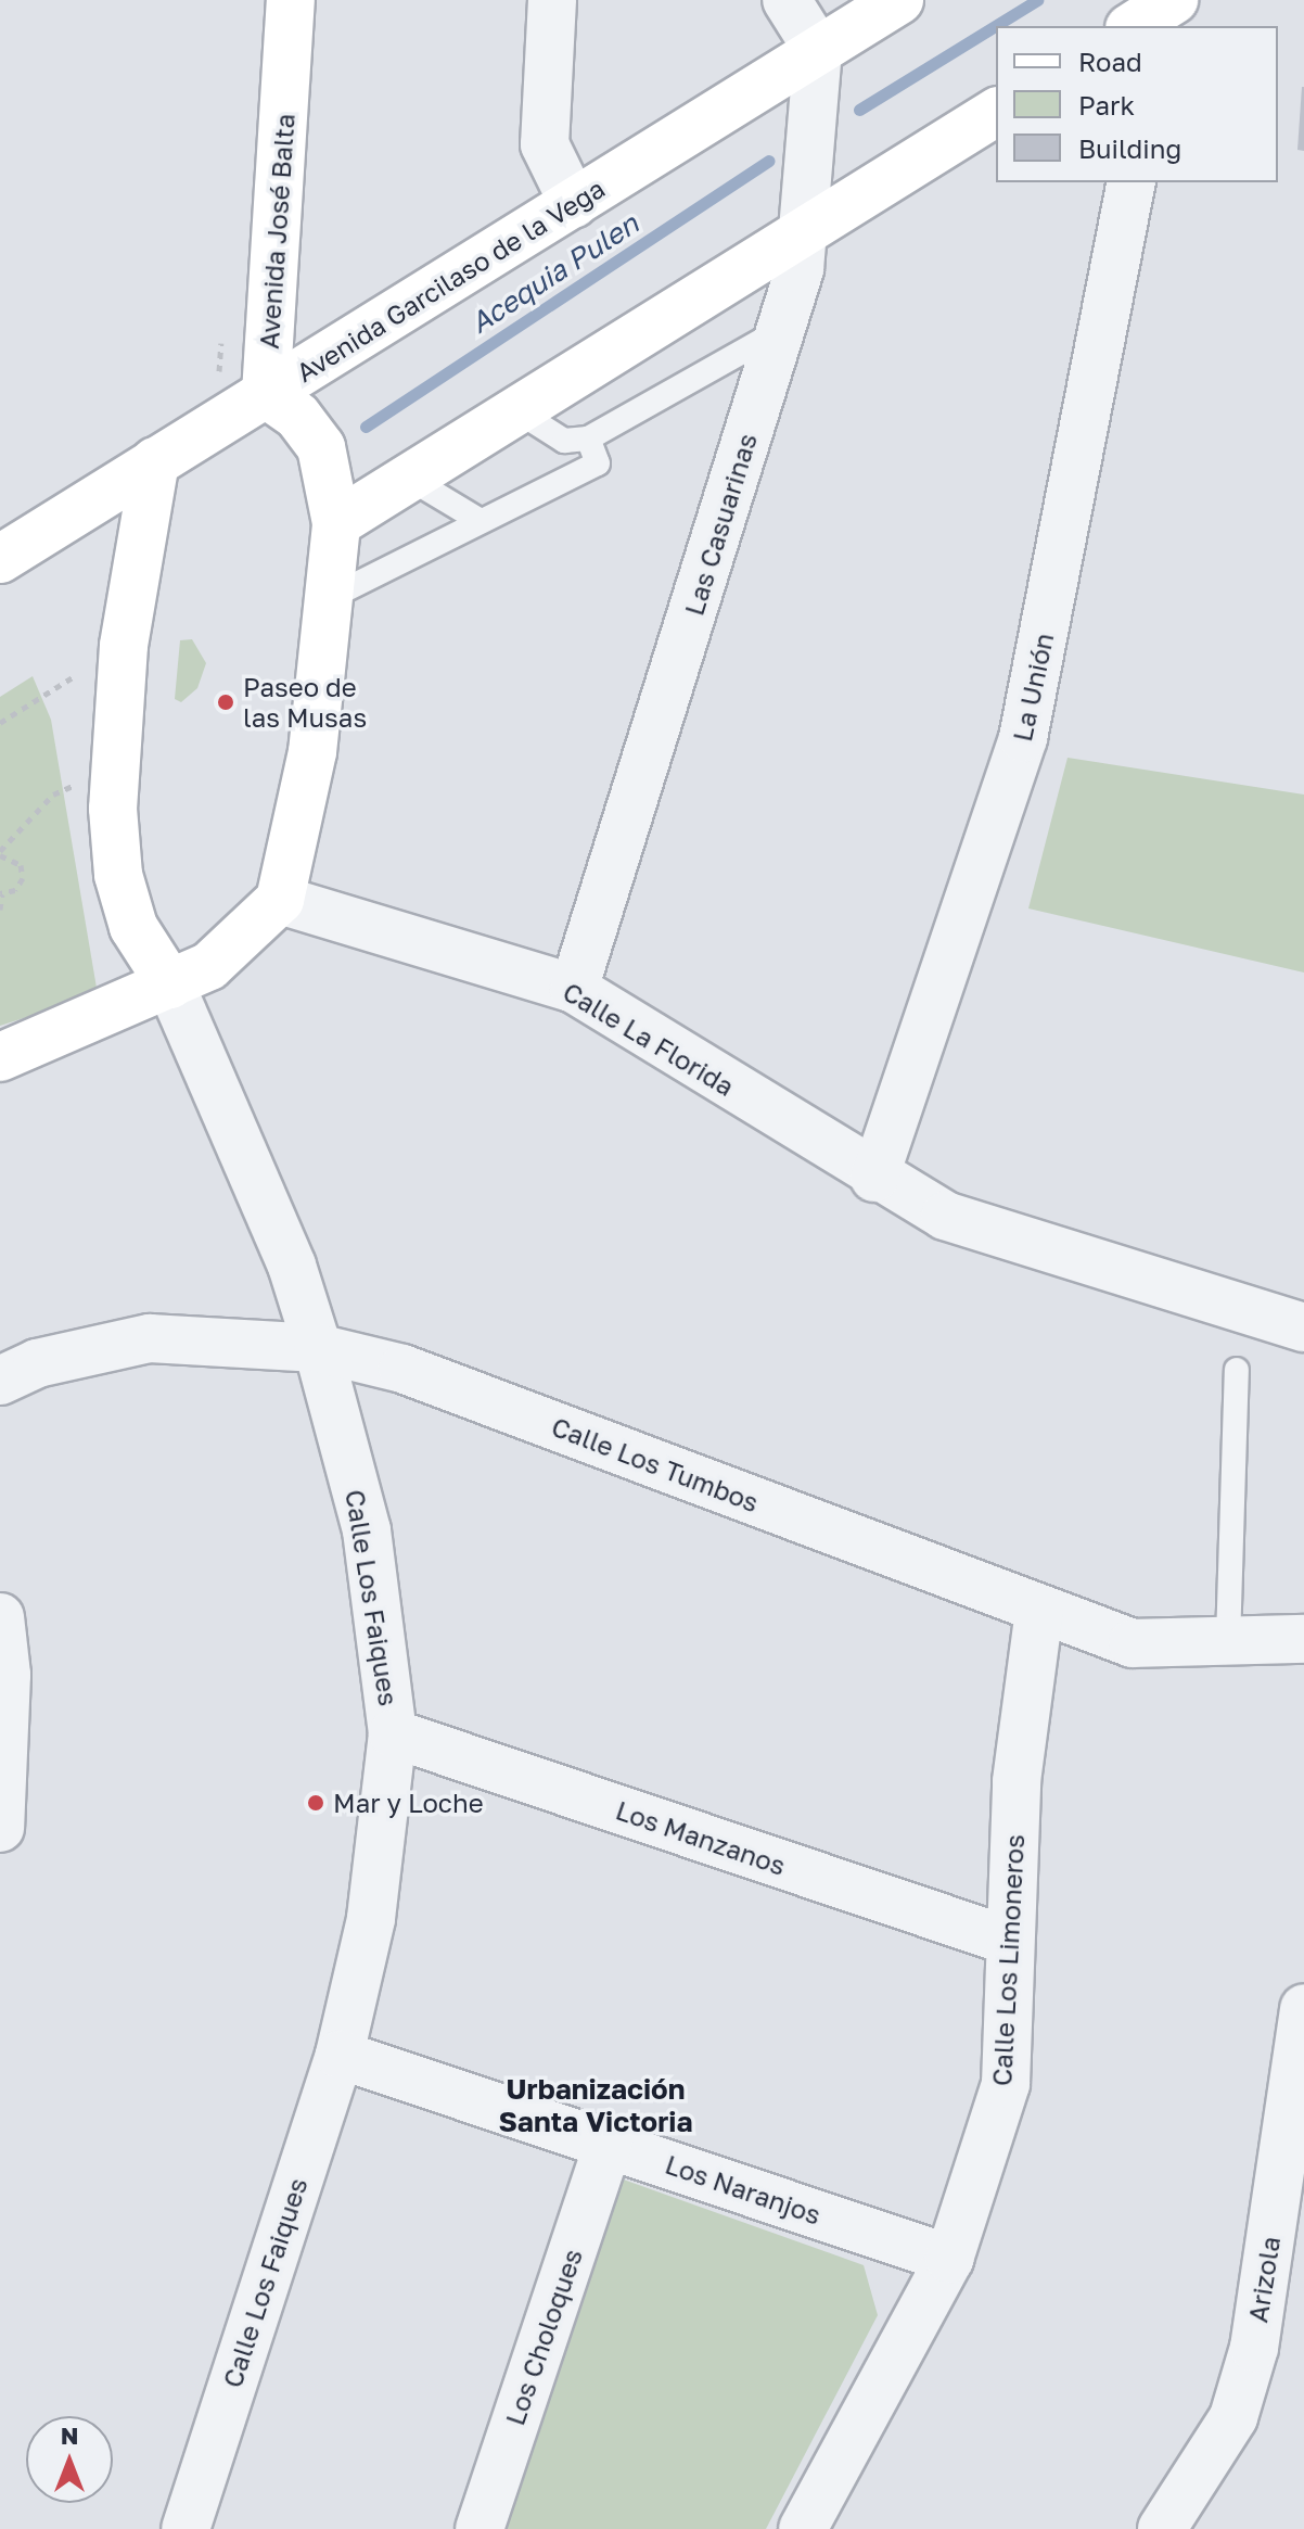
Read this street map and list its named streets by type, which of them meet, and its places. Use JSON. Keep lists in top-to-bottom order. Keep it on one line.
{"streets":{"street":["Avenida José Balta","Avenida Garcilaso de la Vega","Las Casuarinas","La Unión","Calle La Florida","Calle Los Tumbos","Calle Los Faiques","Los Manzanos","Calle Los Limoneros","Los Naranjos","Arizola","Los Choloques"]},"crossings":[["Avenida José Balta","Avenida Garcilaso de la Vega"],["Avenida Garcilaso de la Vega","Las Casuarinas"],["Las Casuarinas","Calle La Florida"],["La Unión","Calle La Florida"],["Calle Los Tumbos","Calle Los Faiques"],["Calle Los Tumbos","Calle Los Limoneros"],["Calle Los Faiques","Los Manzanos"],["Calle Los Faiques","Los Naranjos"],["Los Manzanos","Calle Los Limoneros"],["Calle Los Limoneros","Los Naranjos"],["Los Naranjos","Los Choloques"]],"districts":["Urbanización Santa Victoria"],"water":["Acequia Pulen"],"places":["Paseo de las Musas","Mar y Loche"],"legend":["Road","Park","Building"],"north":"top"}
